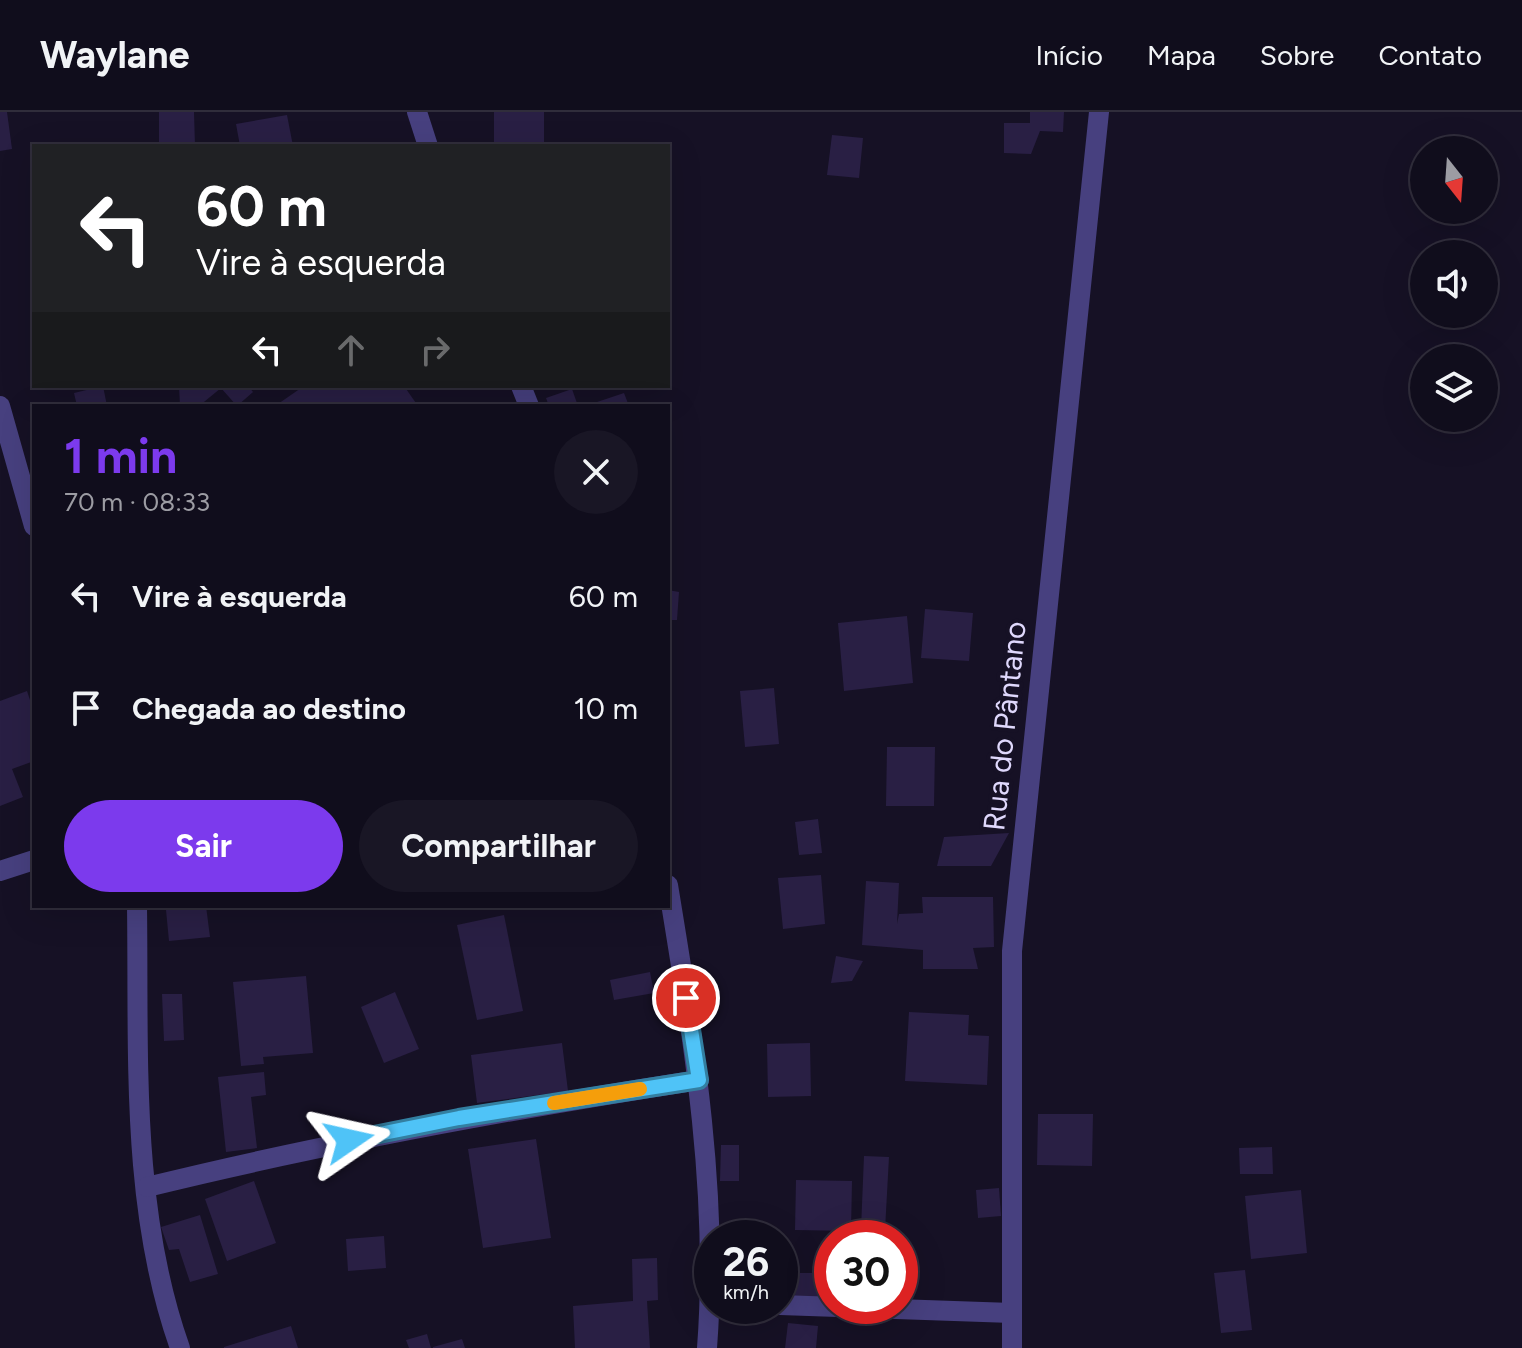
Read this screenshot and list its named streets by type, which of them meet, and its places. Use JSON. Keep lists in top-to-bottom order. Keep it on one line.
{"streets":{"street":["Rua do Pântano"]},"north":"bottom","page":{"header":"Waylane","nav":["Início","Mapa","Sobre","Contato"],"turn":["60 m","Vire à esquerda"],"heading":["1 min","70 m · 08:33"],"list":[{"name":"Vire à esquerda","value":"60 m"},{"name":"Chegada ao destino","value":"10 m"}],"buttons":["Sair","Compartilhar"],"speed":"26 km/h","limit":"30"}}
